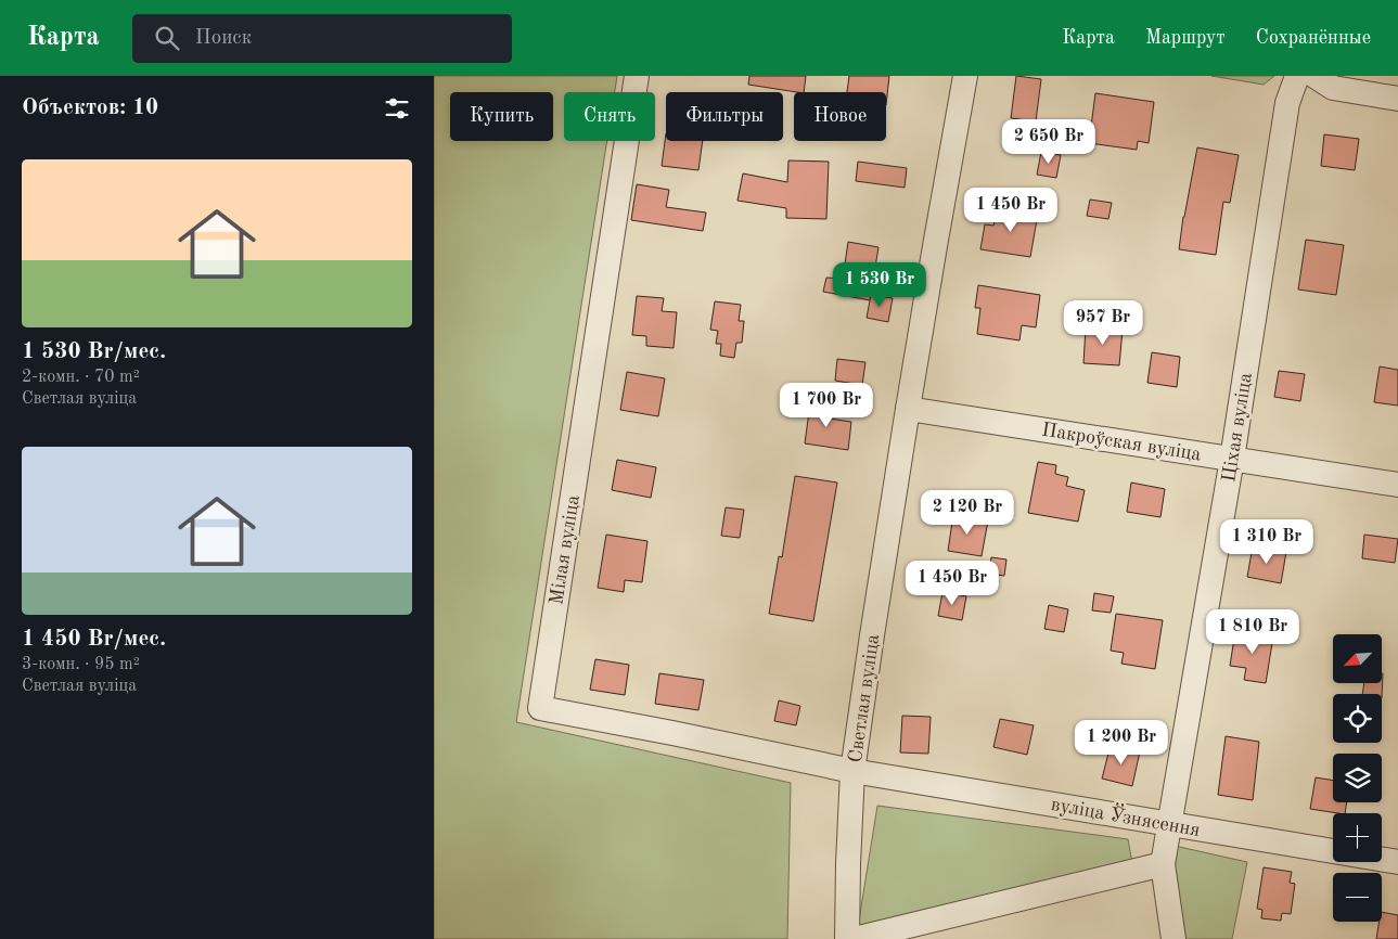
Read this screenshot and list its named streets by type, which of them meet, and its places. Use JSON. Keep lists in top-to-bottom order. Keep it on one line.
{"streets":{"street":["Ціхая вуліца","Пакроўская вуліца","Мілая вуліца","Светлая вуліца","вуліца Ўзнясення"]},"crossings":[["Ціхая вуліца","Пакроўская вуліца"],["Ціхая вуліца","вуліца Ўзнясення"],["Пакроўская вуліца","Светлая вуліца"],["Мілая вуліца","Светлая вуліца"],["Мілая вуліца","вуліца Ўзнясення"],["Светлая вуліца","вуліца Ўзнясення"]],"north":"bottom left","page":{"header":"Карта","search":"Поиск","nav":["Карта","Маршрут","Сохранённые"],"heading":"Объектов: 10","chip":["Купить","Снять","Фильтры","Новое"],"price":["2 650 Br","1 450 Br","1 530 Br","957 Br","1 700 Br","2 120 Br","1 310 Br","1 450 Br","1 810 Br","1 200 Br"],"list":[{"name":"1 530 Br/мес.","note":"2-комн. · 70 m² · Светлая вуліца"},{"name":"1 450 Br/мес.","note":"3-комн. · 95 m² · Светлая вуліца"}],"map_buttons":["+","−"]}}
